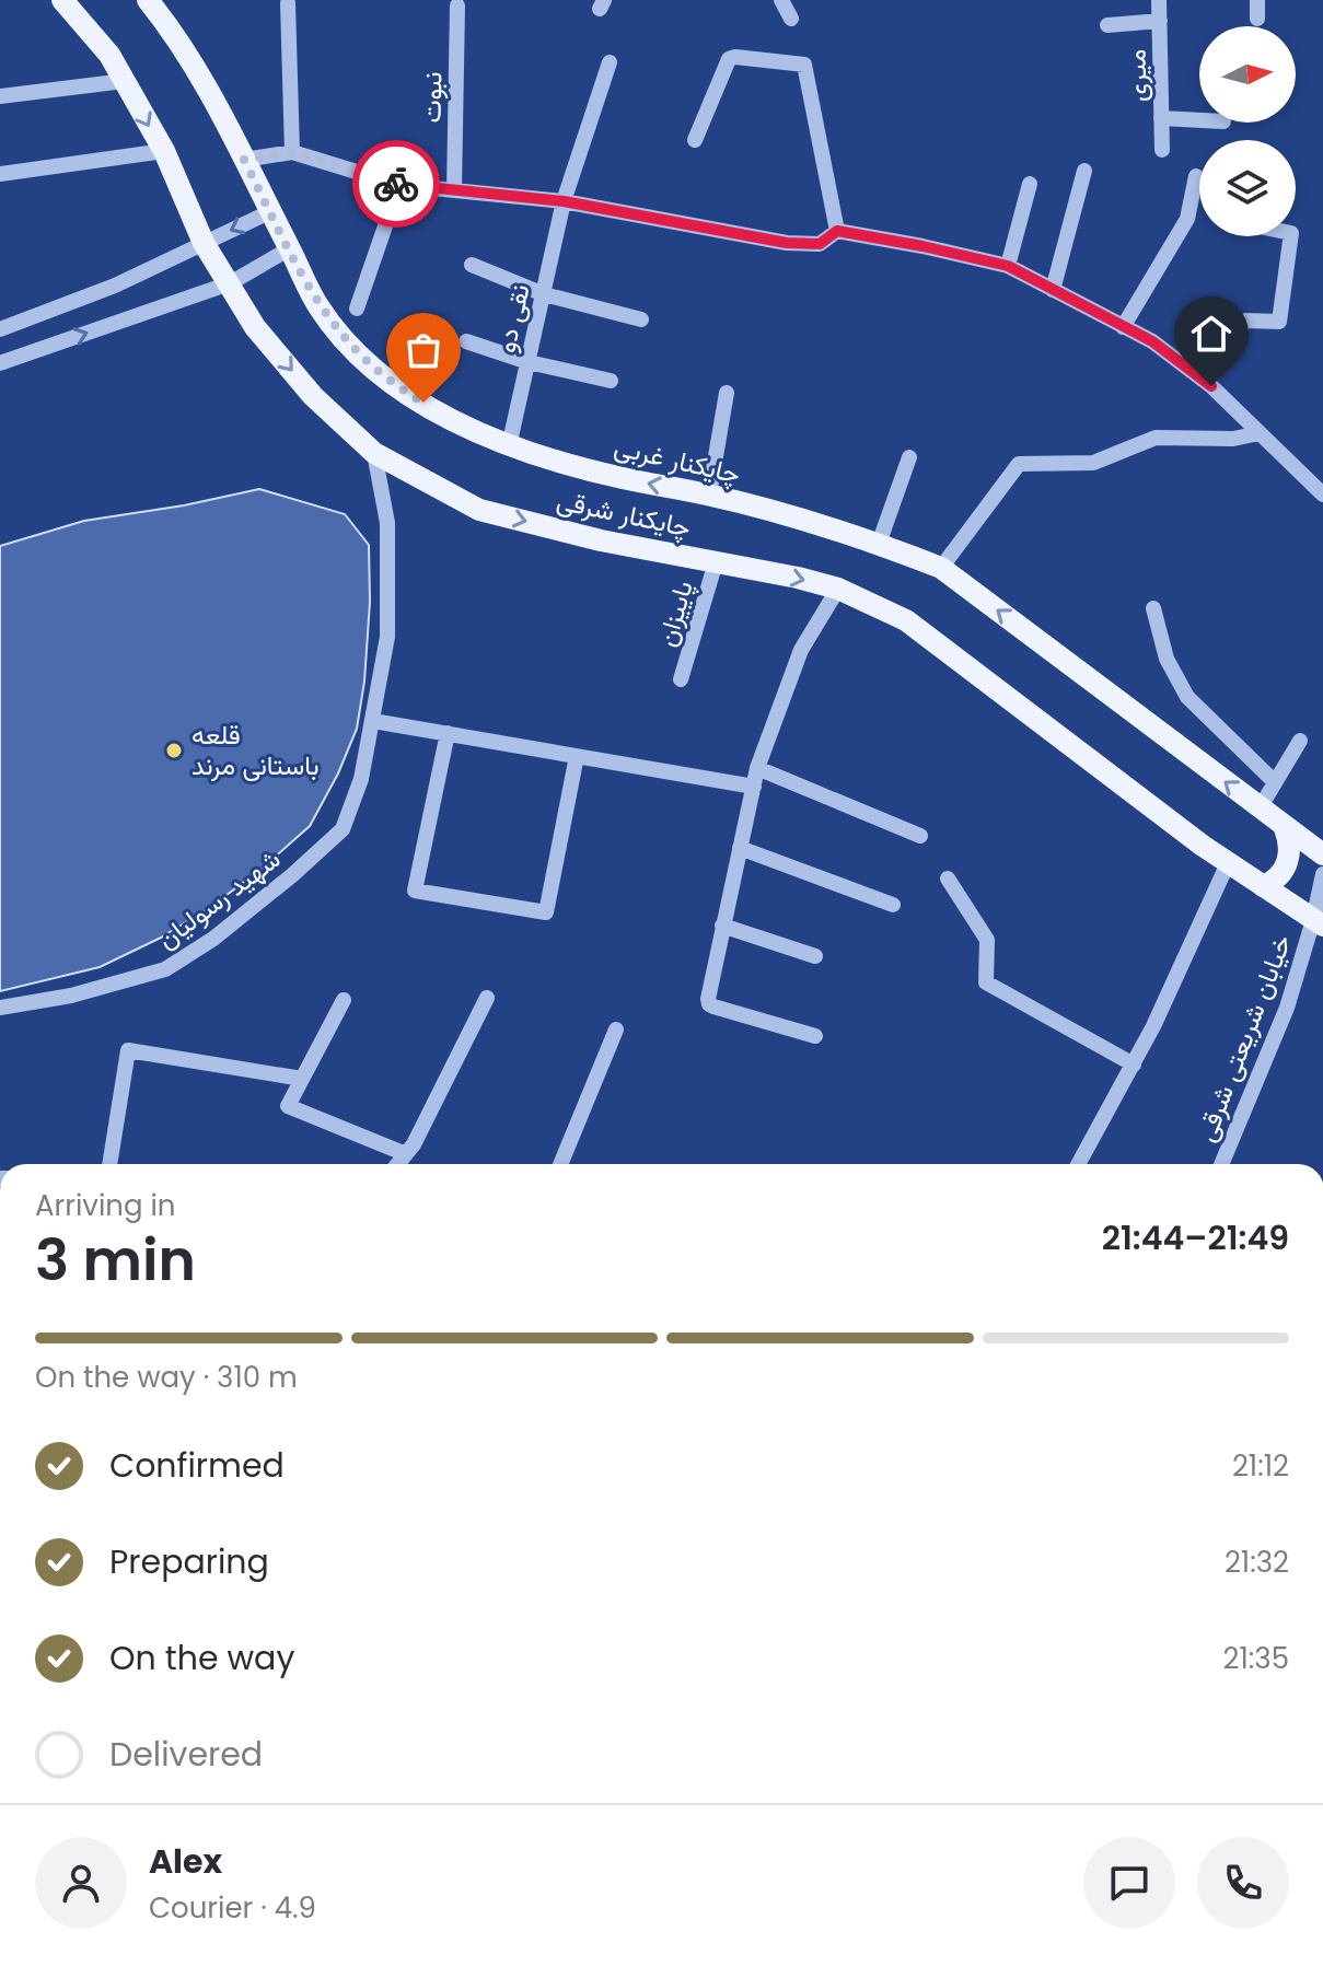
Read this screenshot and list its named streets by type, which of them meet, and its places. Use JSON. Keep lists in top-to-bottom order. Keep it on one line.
{"streets":{"main road":["چایکنار غربی","چایکنار شرقی"],"street":["میری","نبوت","نقی دو","پاییزان","شهید رسولیان","خیابان شریعتی شرقی"]},"crossings":[["نقی دو","چایکنار غربی"],["چایکنار شرقی","پاییزان"],["چایکنار شرقی","شهید رسولیان"],["چایکنار شرقی","خیابان شریعتی شرقی"]],"one_way":["چایکنار غربی","چایکنار شرقی"],"places":["قلعه باستانی مرند"],"north":"right","page":{"heading":["3 min","Arriving in","21:44–21:49"],"panel":["Alex","Courier · 4.9"],"bar":"On the way · 310 m","list":[["Confirmed","21:12"],["Preparing","21:32"],["On the way","21:35"],"Delivered"]}}
